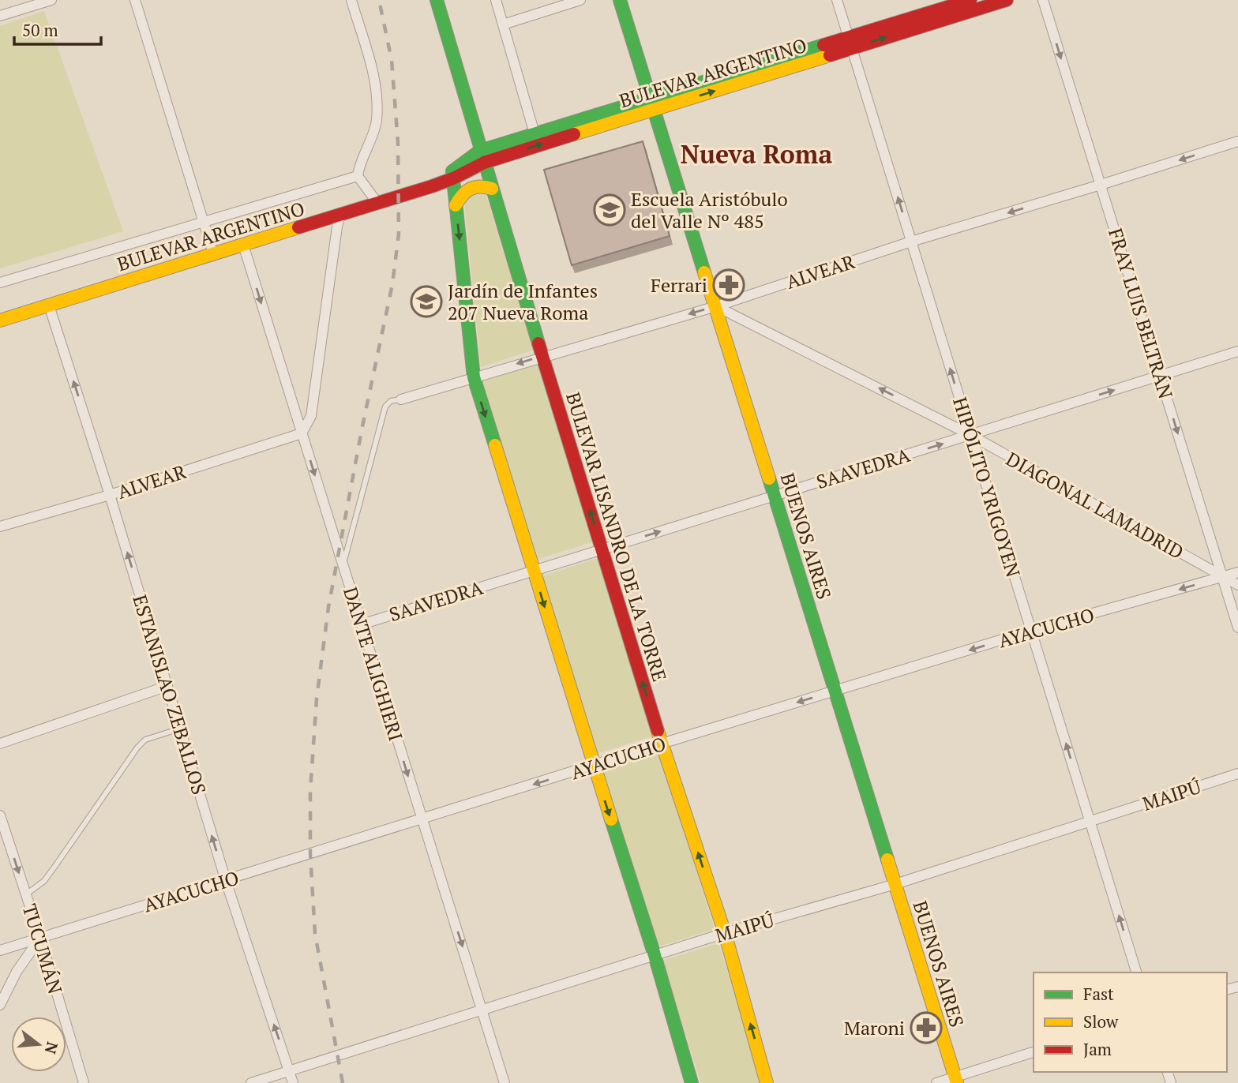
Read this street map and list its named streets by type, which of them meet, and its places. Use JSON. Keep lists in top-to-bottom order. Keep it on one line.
{"streets":{"main road":["BULEVAR ARGENTINO","BUENOS AIRES","BULEVAR LISANDRO DE LA TORRE"],"street":["ALVEAR","FRAY LUIS BELTRÁN","SAAVEDRA","HIPÓLITO YRIGOYEN","DIAGONAL LAMADRID","AYACUCHO","DANTE ALIGHIERI","ESTANISLAO ZEBALLOS","MAIPÚ","TUCUMÁN"]},"crossings":[["BULEVAR ARGENTINO","HIPÓLITO YRIGOYEN"],["BULEVAR ARGENTINO","BUENOS AIRES"],["BULEVAR ARGENTINO","BULEVAR LISANDRO DE LA TORRE"],["BULEVAR ARGENTINO","DANTE ALIGHIERI"],["BULEVAR ARGENTINO","ESTANISLAO ZEBALLOS"],["ALVEAR","FRAY LUIS BELTRÁN"],["ALVEAR","HIPÓLITO YRIGOYEN"],["ALVEAR","DIAGONAL LAMADRID"],["ALVEAR","BUENOS AIRES"],["ALVEAR","BULEVAR LISANDRO DE LA TORRE"],["ALVEAR","DANTE ALIGHIERI"],["ALVEAR","ESTANISLAO ZEBALLOS"],["FRAY LUIS BELTRÁN","SAAVEDRA"],["FRAY LUIS BELTRÁN","DIAGONAL LAMADRID"],["FRAY LUIS BELTRÁN","AYACUCHO"],["SAAVEDRA","HIPÓLITO YRIGOYEN"],["SAAVEDRA","DIAGONAL LAMADRID"],["SAAVEDRA","BUENOS AIRES"],["SAAVEDRA","BULEVAR LISANDRO DE LA TORRE"],["SAAVEDRA","DANTE ALIGHIERI"],["HIPÓLITO YRIGOYEN","DIAGONAL LAMADRID"],["HIPÓLITO YRIGOYEN","AYACUCHO"],["HIPÓLITO YRIGOYEN","MAIPÚ"],["DIAGONAL LAMADRID","BUENOS AIRES"],["DIAGONAL LAMADRID","AYACUCHO"],["BUENOS AIRES","AYACUCHO"],["BUENOS AIRES","MAIPÚ"],["BULEVAR LISANDRO DE LA TORRE","AYACUCHO"],["BULEVAR LISANDRO DE LA TORRE","MAIPÚ"],["AYACUCHO","DANTE ALIGHIERI"],["AYACUCHO","ESTANISLAO ZEBALLOS"],["AYACUCHO","TUCUMÁN"],["DANTE ALIGHIERI","MAIPÚ"],["ESTANISLAO ZEBALLOS","MAIPÚ"]],"one_way":["ALVEAR","FRAY LUIS BELTRÁN","SAAVEDRA","HIPÓLITO YRIGOYEN","DIAGONAL LAMADRID","AYACUCHO","DANTE ALIGHIERI","ESTANISLAO ZEBALLOS"],"districts":["Nueva Roma"],"places":{"school or university":["Escuela Aristóbulo del Valle Nº 485","Jardín de Infantes 207 Nueva Roma"],"pharmacy":["Ferrari","Maroni"]},"legend":["Fast","Slow","Jam"],"scale_bar":"50 m","north":"right"}
